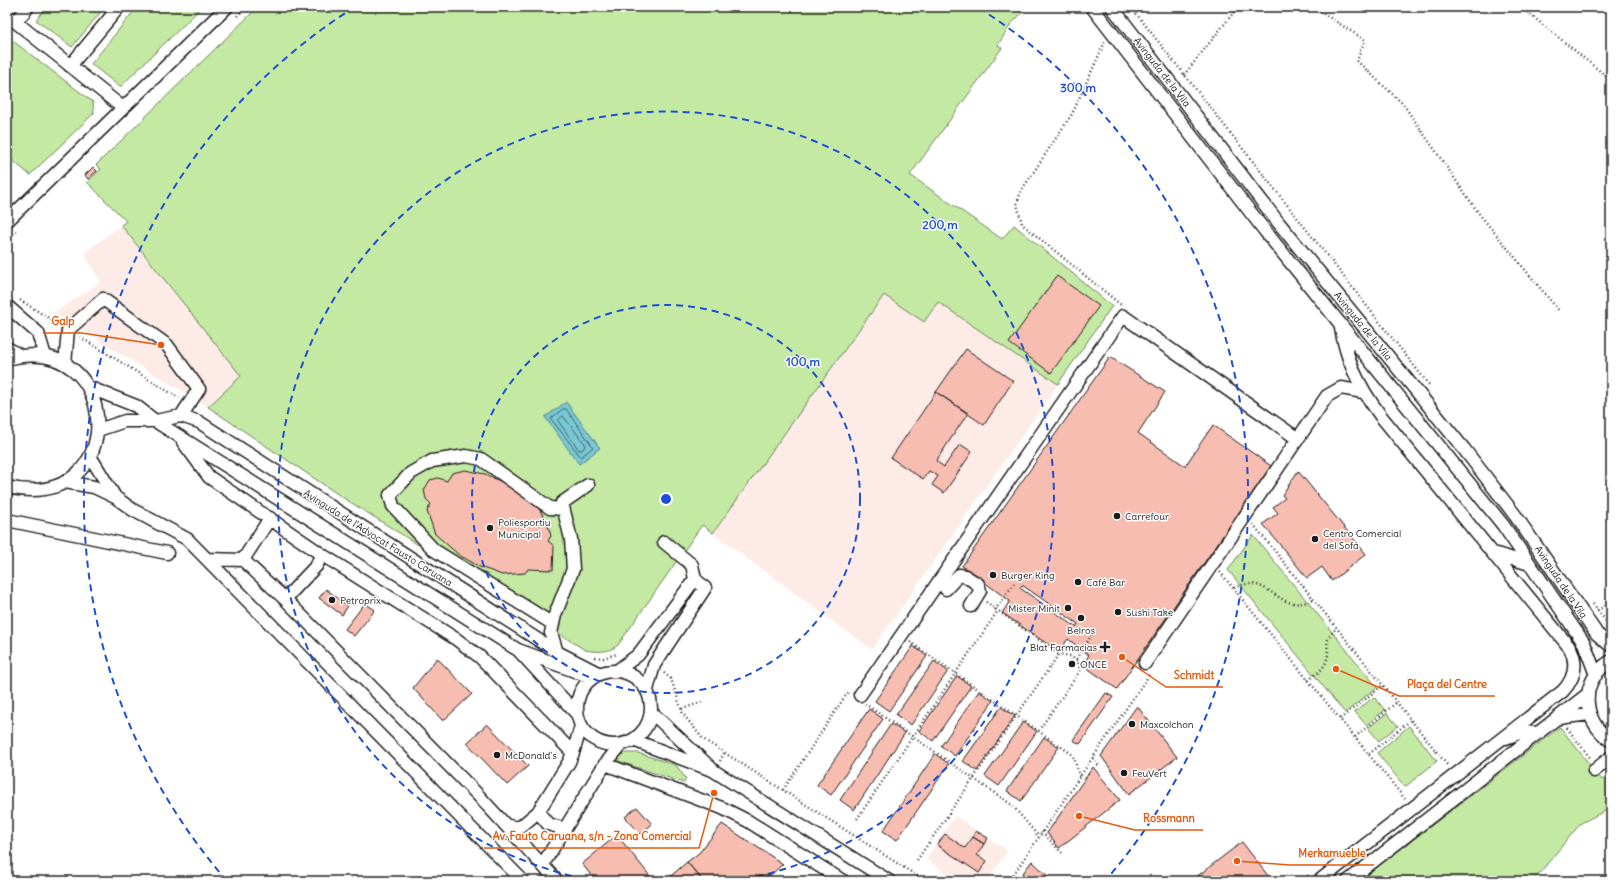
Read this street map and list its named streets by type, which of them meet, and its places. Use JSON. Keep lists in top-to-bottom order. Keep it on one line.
{"streets":{"street":["Avinguda de la Vila","Avinguda de l'Advocat Fausto Caruana"]},"places":{"other":["Galp","Carrefour","Poliesportiu Municipal","Centro Comercial del Sofá","Burger King","Café Bar","Petroprix","Mister Minit","Sushi Take","Belros","Schmidt","ONCE","Plaça del Centre","Maxcolchon","McDonald's","FeuVert","Av. Fauto Caruana, s/n - Zona Comercial","Rossmann","Merkamueble"],"health":["Blat Farmacias"]},"rings":["300 m","200 m","100 m"]}
